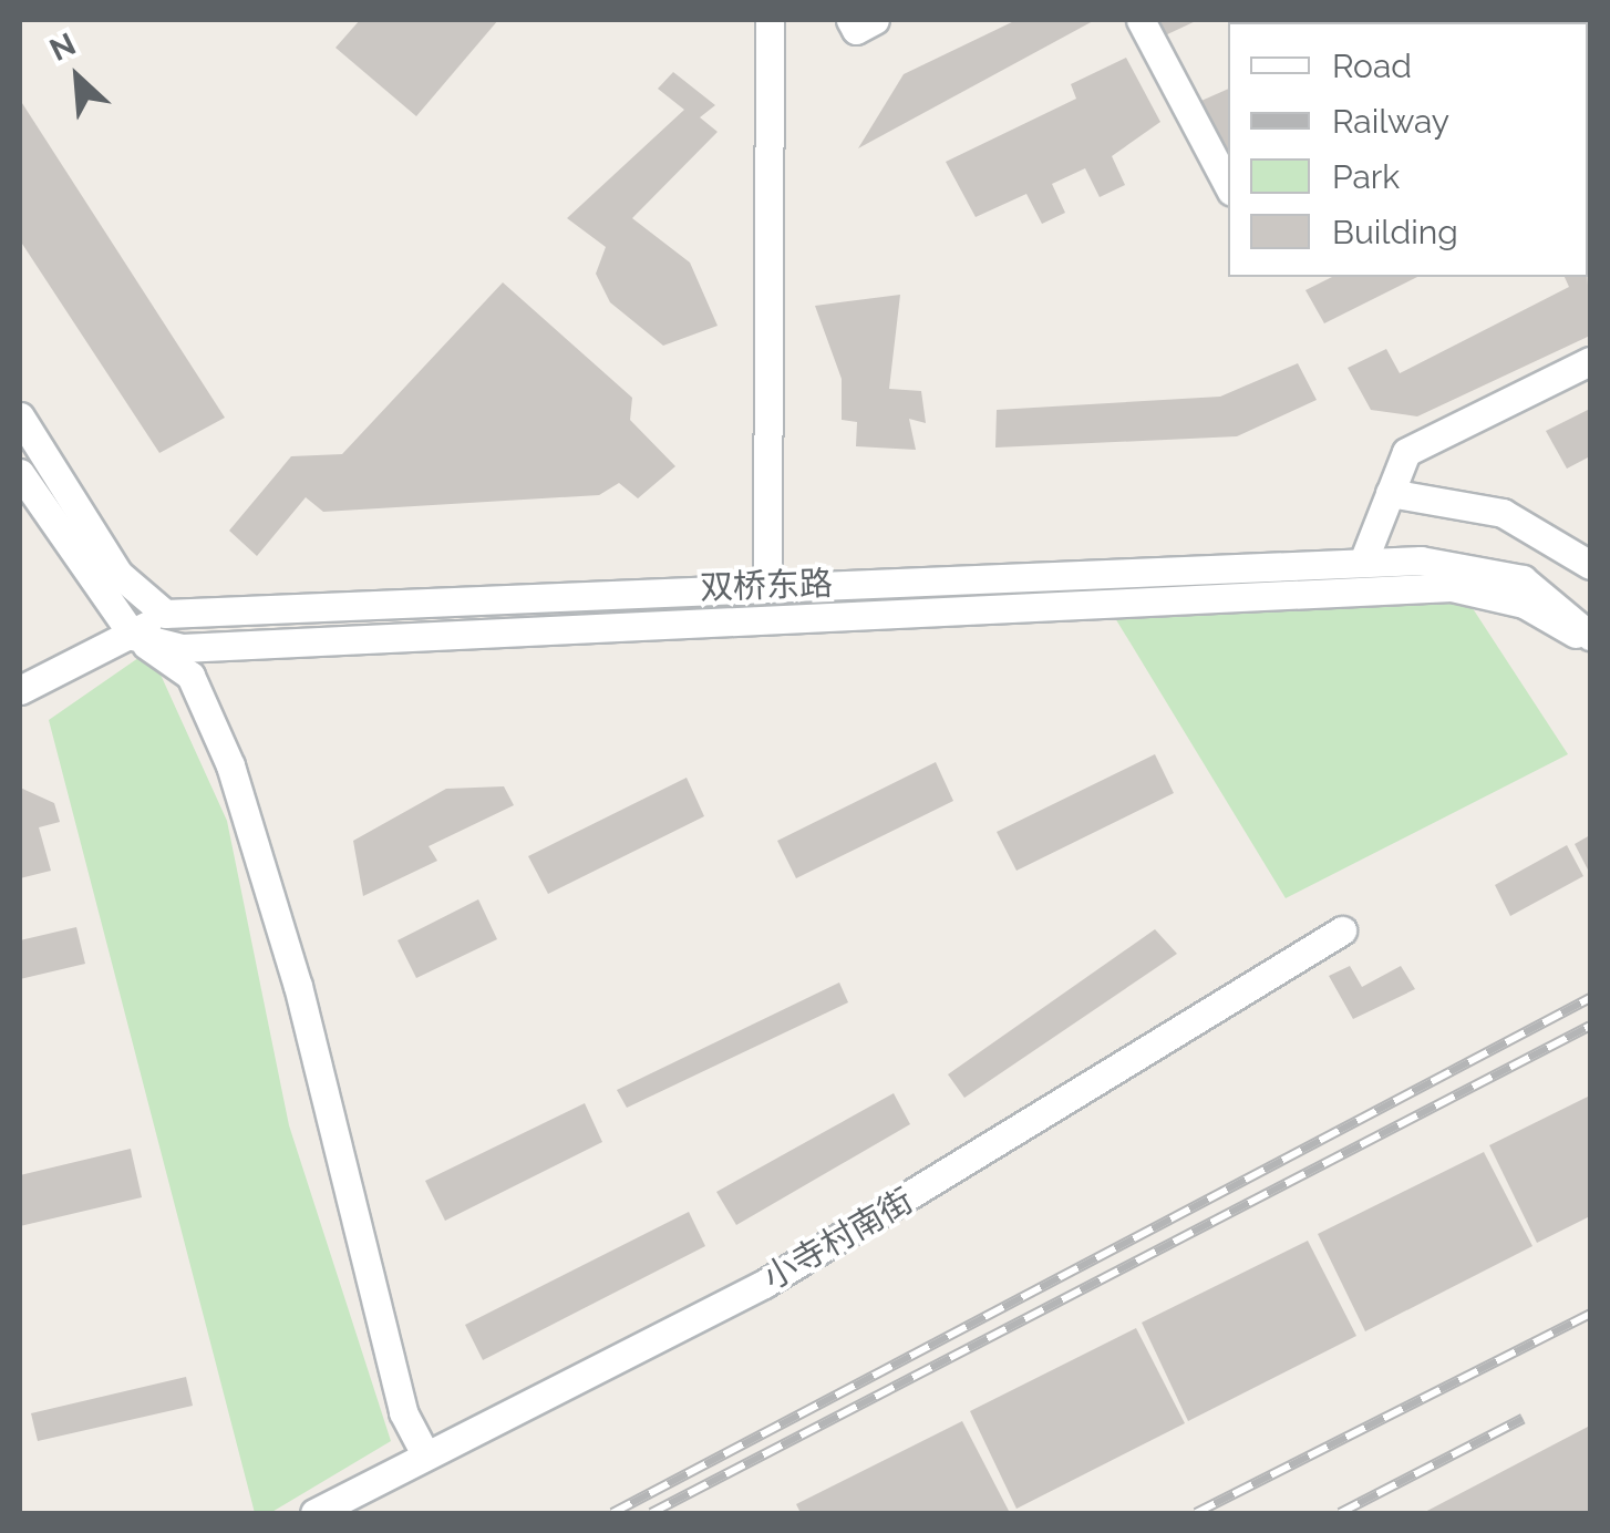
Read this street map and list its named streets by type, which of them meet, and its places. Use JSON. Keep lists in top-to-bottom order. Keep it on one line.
{"streets":{"street":["双桥东路","小寺村南街"]},"legend":["Road","Railway","Park","Building"],"north":"top left"}
